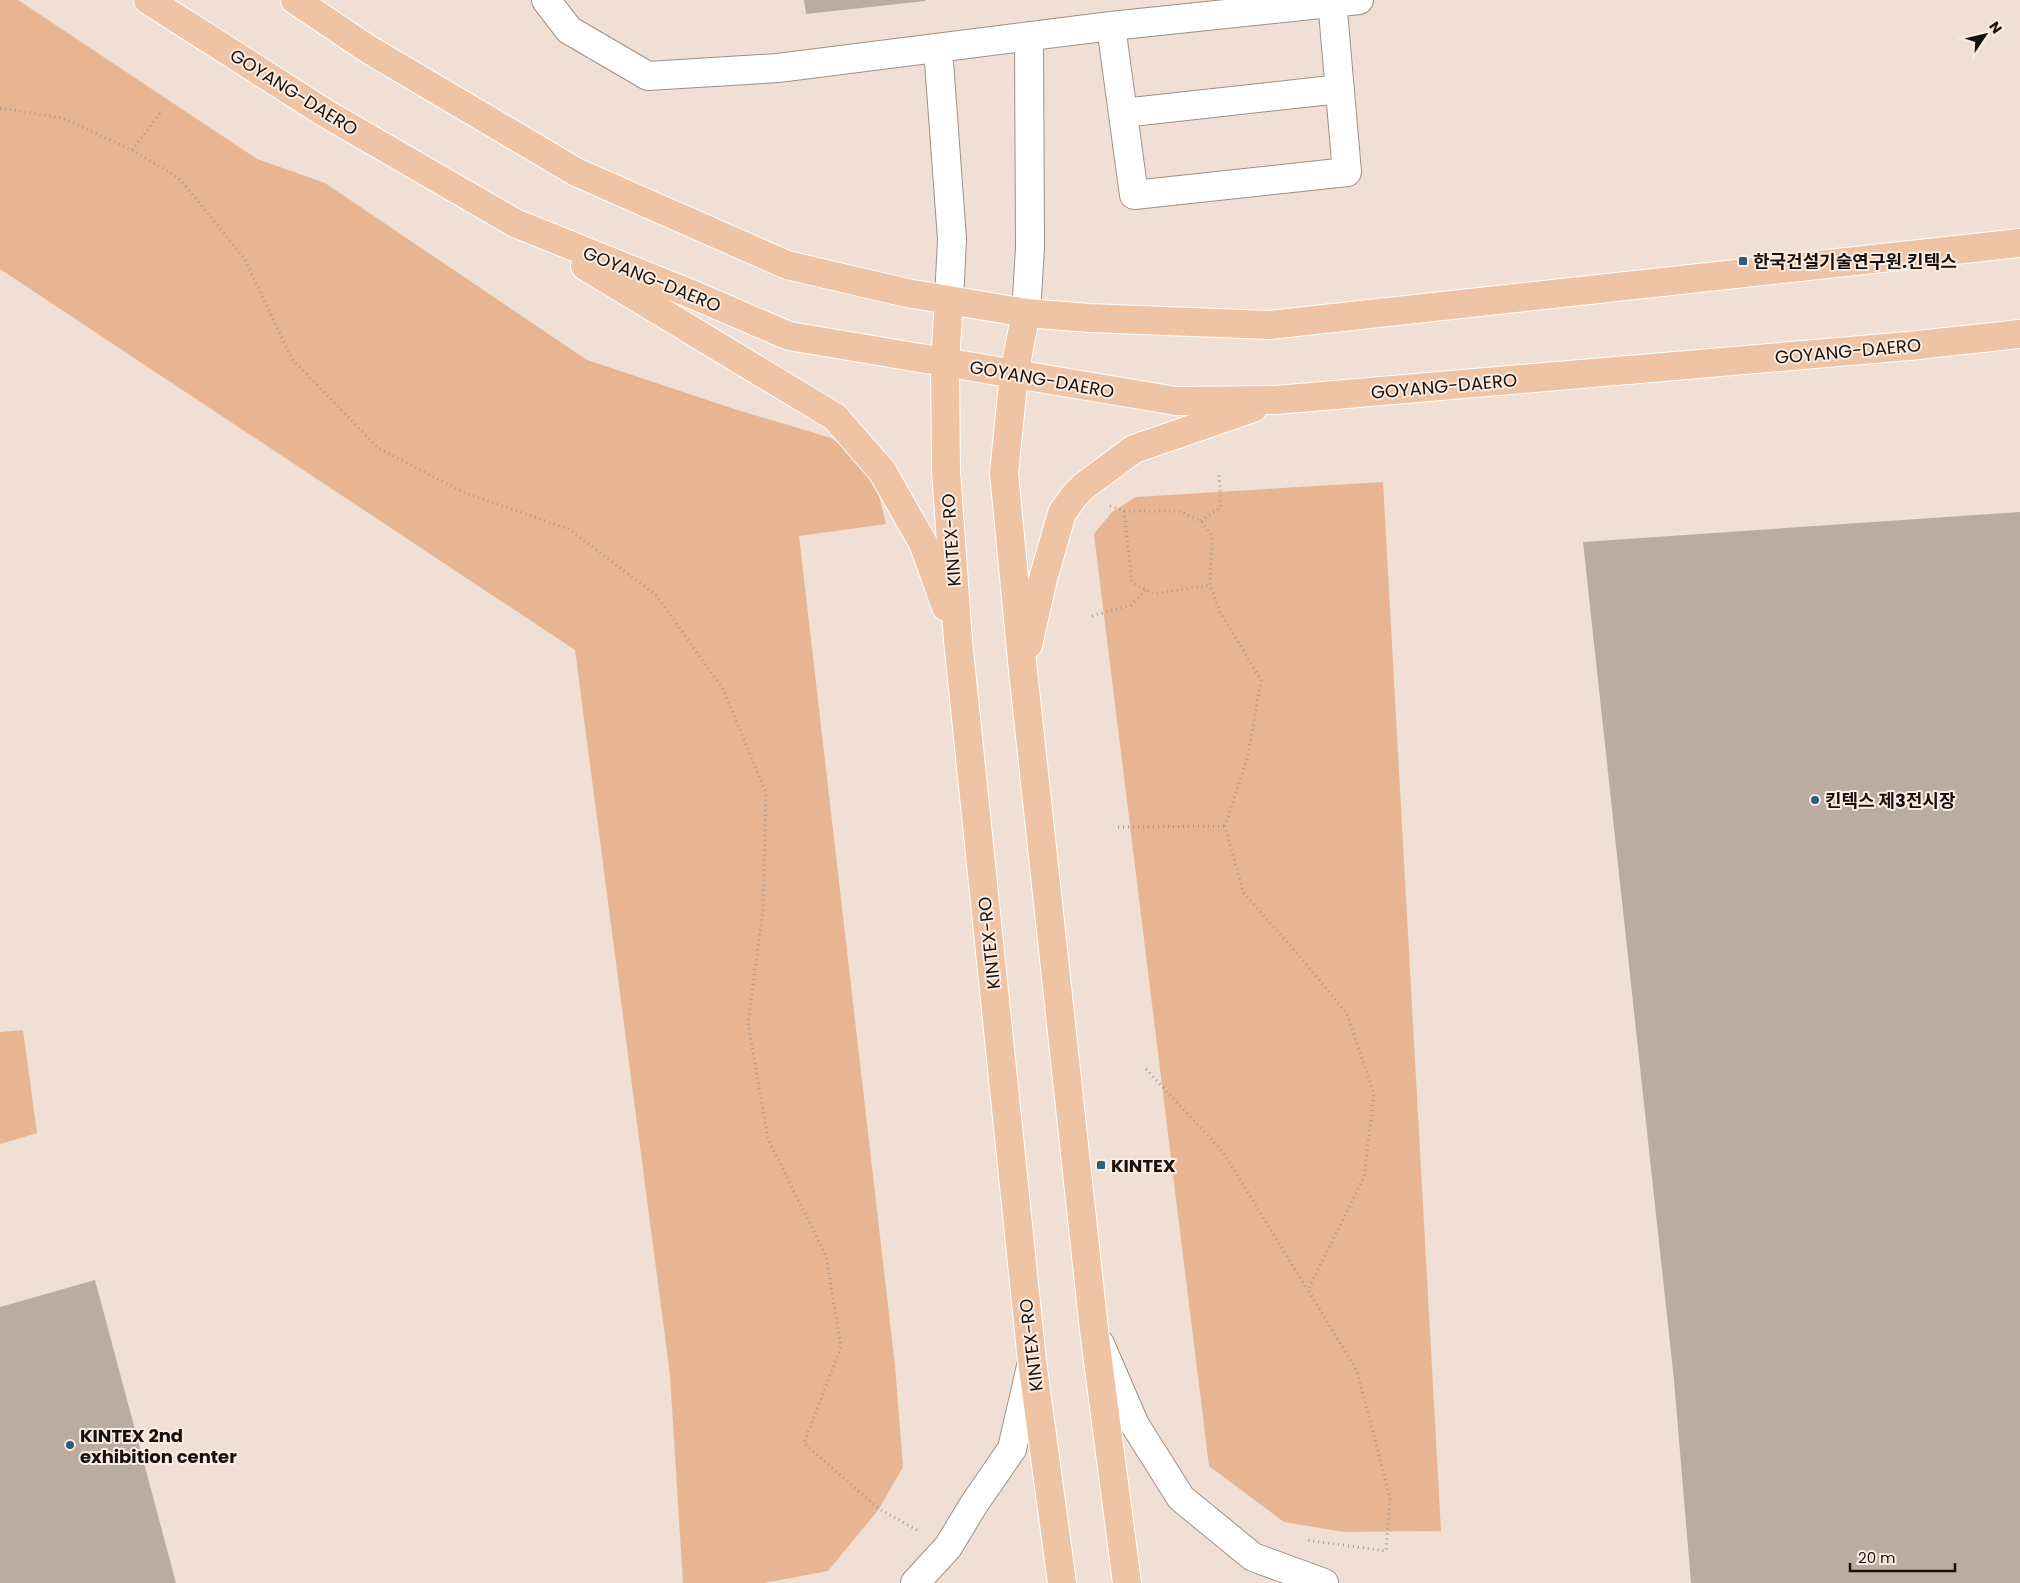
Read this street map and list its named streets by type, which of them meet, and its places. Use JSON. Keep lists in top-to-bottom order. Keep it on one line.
{"streets":{"main road":["GOYANG-DAERO","KINTEX-RO"]},"crossings":[["GOYANG-DAERO","KINTEX-RO"]],"places":{"transit":["한국건설기술연구원.킨텍스","KINTEX"],"other":["킨텍스 제3전시장","KINTEX 2nd exhibition center"]},"scale_bar":"20 m","north":"top right"}
